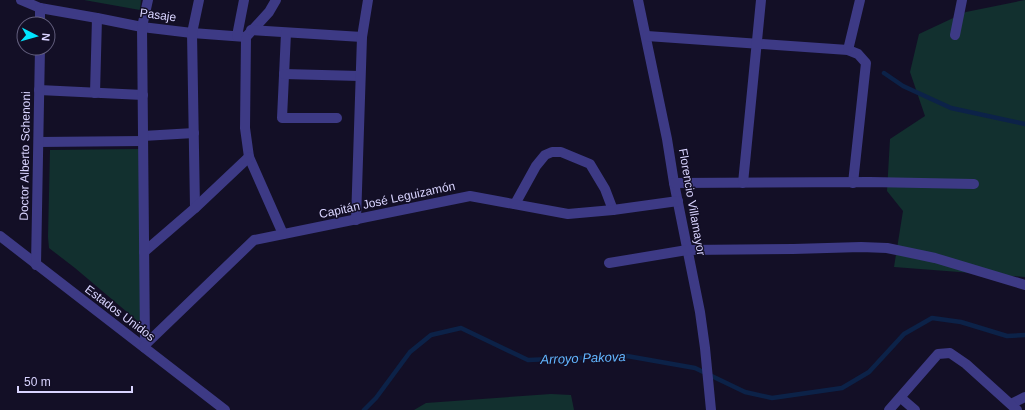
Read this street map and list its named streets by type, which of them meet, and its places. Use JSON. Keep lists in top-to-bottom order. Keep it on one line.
{"streets":{"street":["Pasaje","Doctor Alberto Schenoni","Capitán José Leguizamón","Florencio Villamayor","Estados Unidos"]},"crossings":[["Doctor Alberto Schenoni","Estados Unidos"],["Capitán José Leguizamón","Florencio Villamayor"],["Capitán José Leguizamón","Estados Unidos"]],"water":["Arroyo Pakova"],"scale_bar":"50 m","north":"right"}
